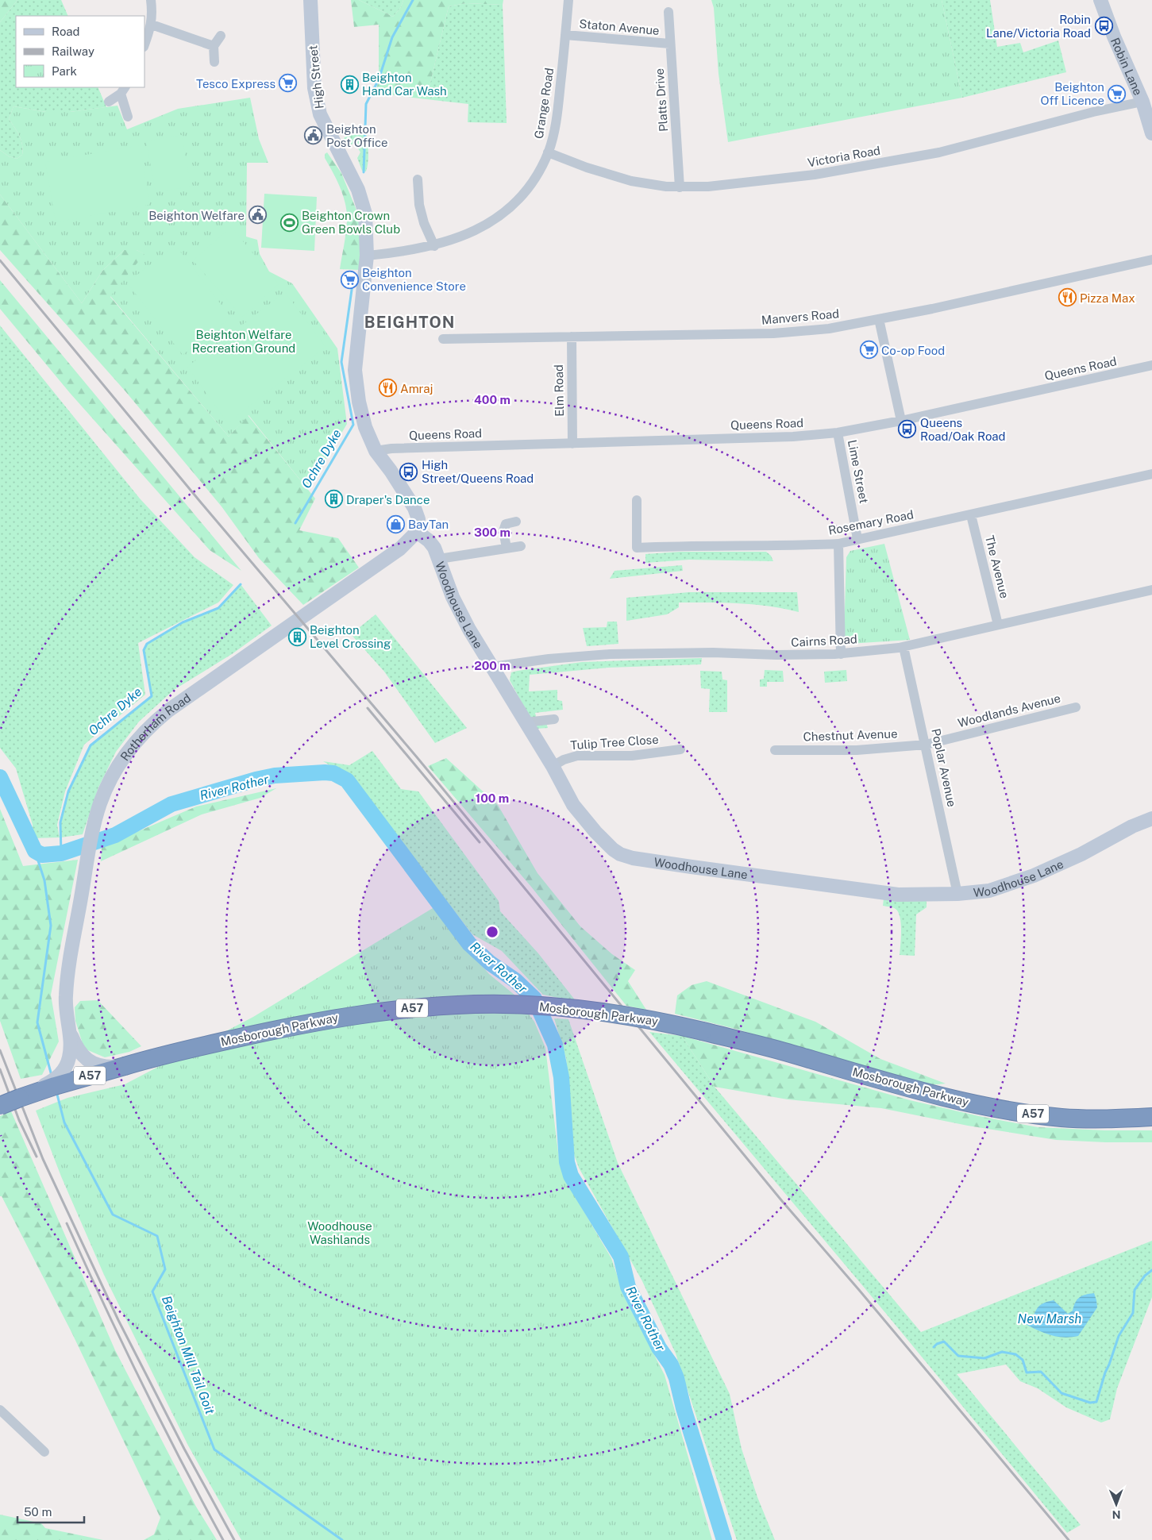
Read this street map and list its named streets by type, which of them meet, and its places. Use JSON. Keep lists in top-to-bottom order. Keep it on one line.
{"streets":{"highway":["A57","Mosborough Parkway"],"street":["Staton Avenue","Robin Lane","High Street","Platts Drive","Grange Road","Victoria Road","Manvers Road","Queens Road","Elm Road","Lime Street","Rosemary Road","The Avenue","Woodhouse Lane","Cairns Road","Woodlands Avenue","Rotherham Road","Chestnut Avenue","Tulip Tree Close","Poplar Avenue"]},"crossings":[["Staton Avenue","Platts Drive"],["Staton Avenue","Grange Road"],["Robin Lane","Victoria Road"],["High Street","Grange Road"],["High Street","Queens Road"],["High Street","Woodhouse Lane"],["High Street","Rotherham Road"],["Platts Drive","Victoria Road"],["Grange Road","Victoria Road"],["Manvers Road","Elm Road"],["Queens Road","Elm Road"],["Queens Road","Lime Street"],["Lime Street","Rosemary Road"],["Rosemary Road","The Avenue"],["The Avenue","Cairns Road"],["Woodhouse Lane","Cairns Road"],["Woodhouse Lane","Rotherham Road"],["Woodhouse Lane","Tulip Tree Close"],["Woodhouse Lane","Poplar Avenue"],["Cairns Road","Poplar Avenue"],["Woodlands Avenue","Chestnut Avenue"],["Woodlands Avenue","Poplar Avenue"],["Chestnut Avenue","Poplar Avenue"]],"districts":["BEIGHTON"],"water":["Ochre Dyke","River Rother","New Marsh","Beighton Mill Tail Goit"],"parks":["Beighton Welfare Recreation Ground","Woodhouse Washlands"],"places":{"bus stop":["Robin Lane/Victoria Road","Queens Road/Oak Road","High Street/Queens Road"],"supermarket":["Tesco Express","Beighton Off Licence","Beighton Convenience Store","Co-op Food"],"building":["Beighton Hand Car Wash","Draper's Dance","Beighton Level Crossing"],"public building":["Beighton Post Office","Beighton Welfare"],"sports":["Beighton Crown Green Bowls Club"],"restaurant":["Pizza Max","Amraj"],"shop":["BayTan"]},"legend":["Road","Railway","Park"],"scale_bar":"50 m","north":"bottom","rings":["400 m","300 m","200 m","100 m"]}
